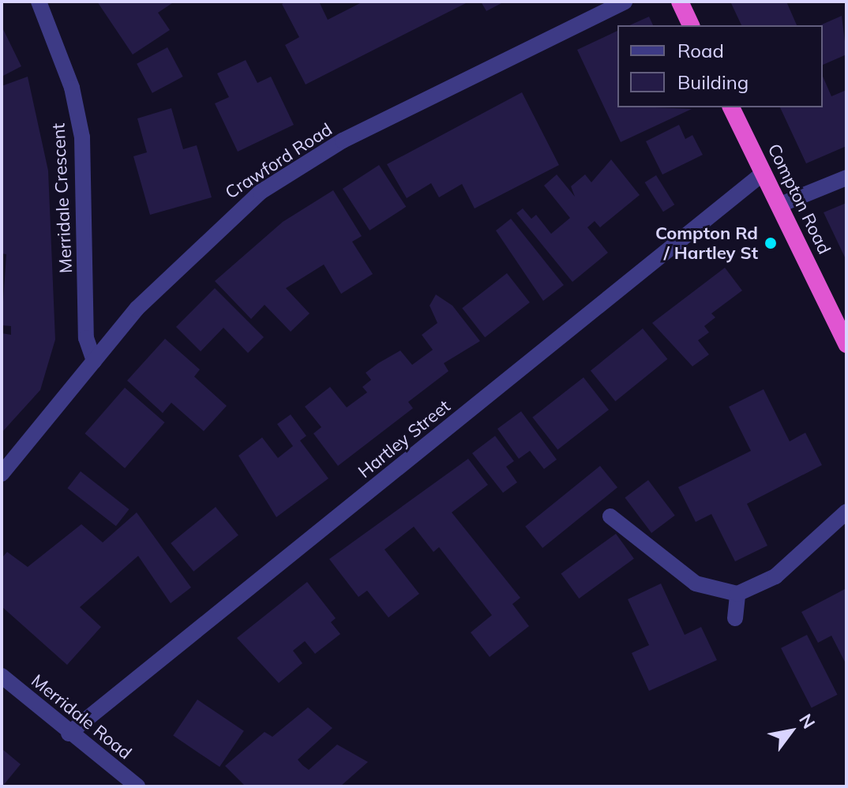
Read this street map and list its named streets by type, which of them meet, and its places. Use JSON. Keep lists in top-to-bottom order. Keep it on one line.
{"streets":{"highway":["Compton Road"],"street":["Crawford Road","Merridale Crescent","Hartley Street","Merridale Road"]},"crossings":[["Crawford Road","Merridale Crescent"],["Compton Road","Hartley Street"],["Hartley Street","Merridale Road"]],"places":["Compton Rd / Hartley St"],"legend":["Road","Building"],"north":"top right"}
